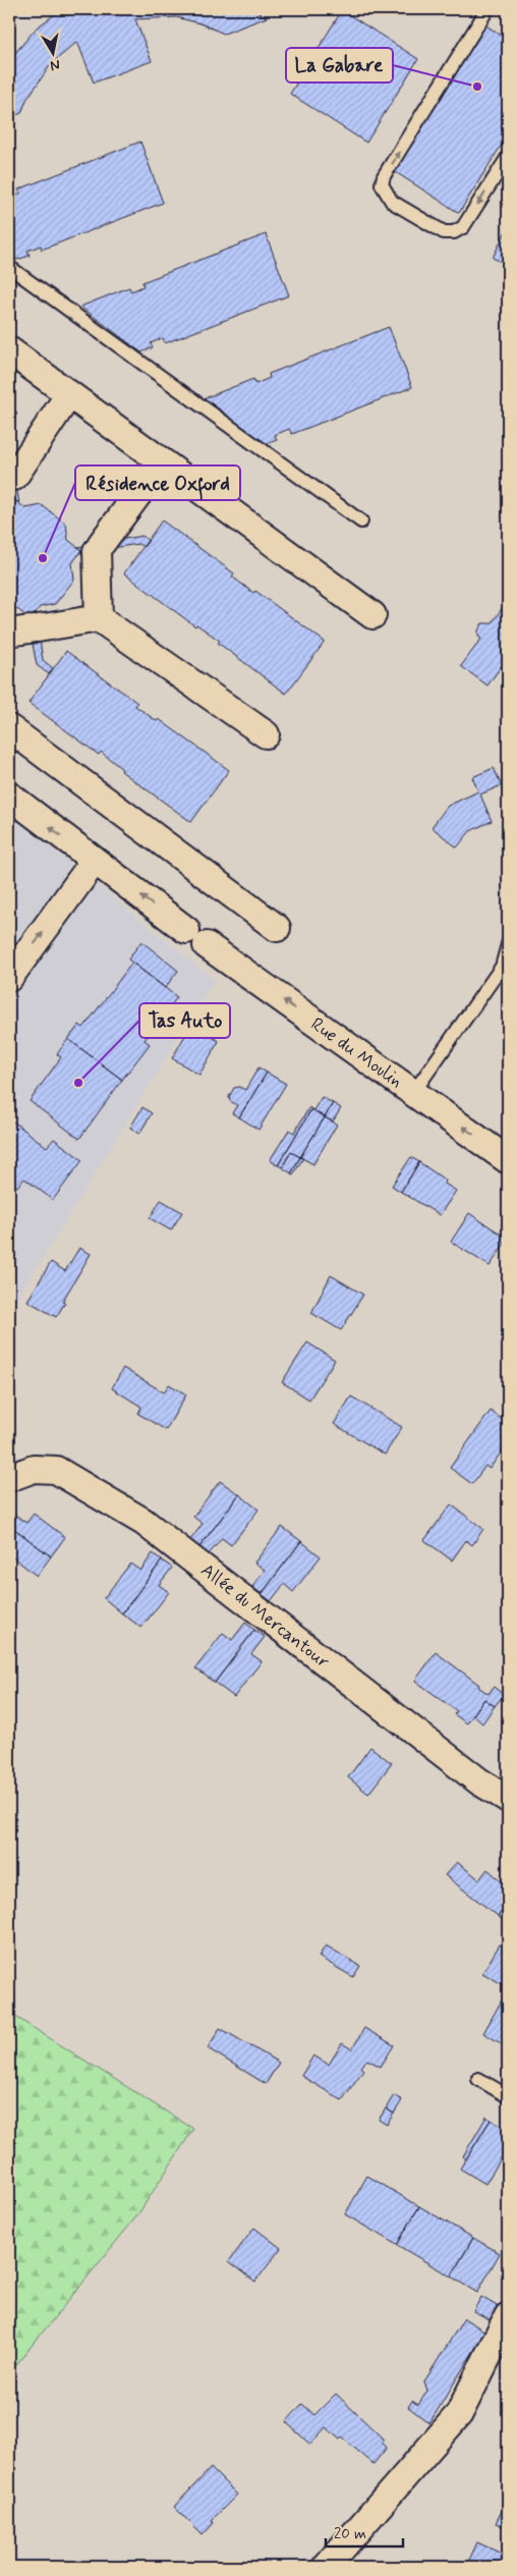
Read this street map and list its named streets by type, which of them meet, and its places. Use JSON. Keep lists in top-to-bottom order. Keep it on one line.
{"streets":{"street":["Rue du Moulin","Allée du Mercantour"]},"places":["La Gabare","Résidence Oxford","Tas Auto"],"scale_bar":"20 m","north":"bottom"}
